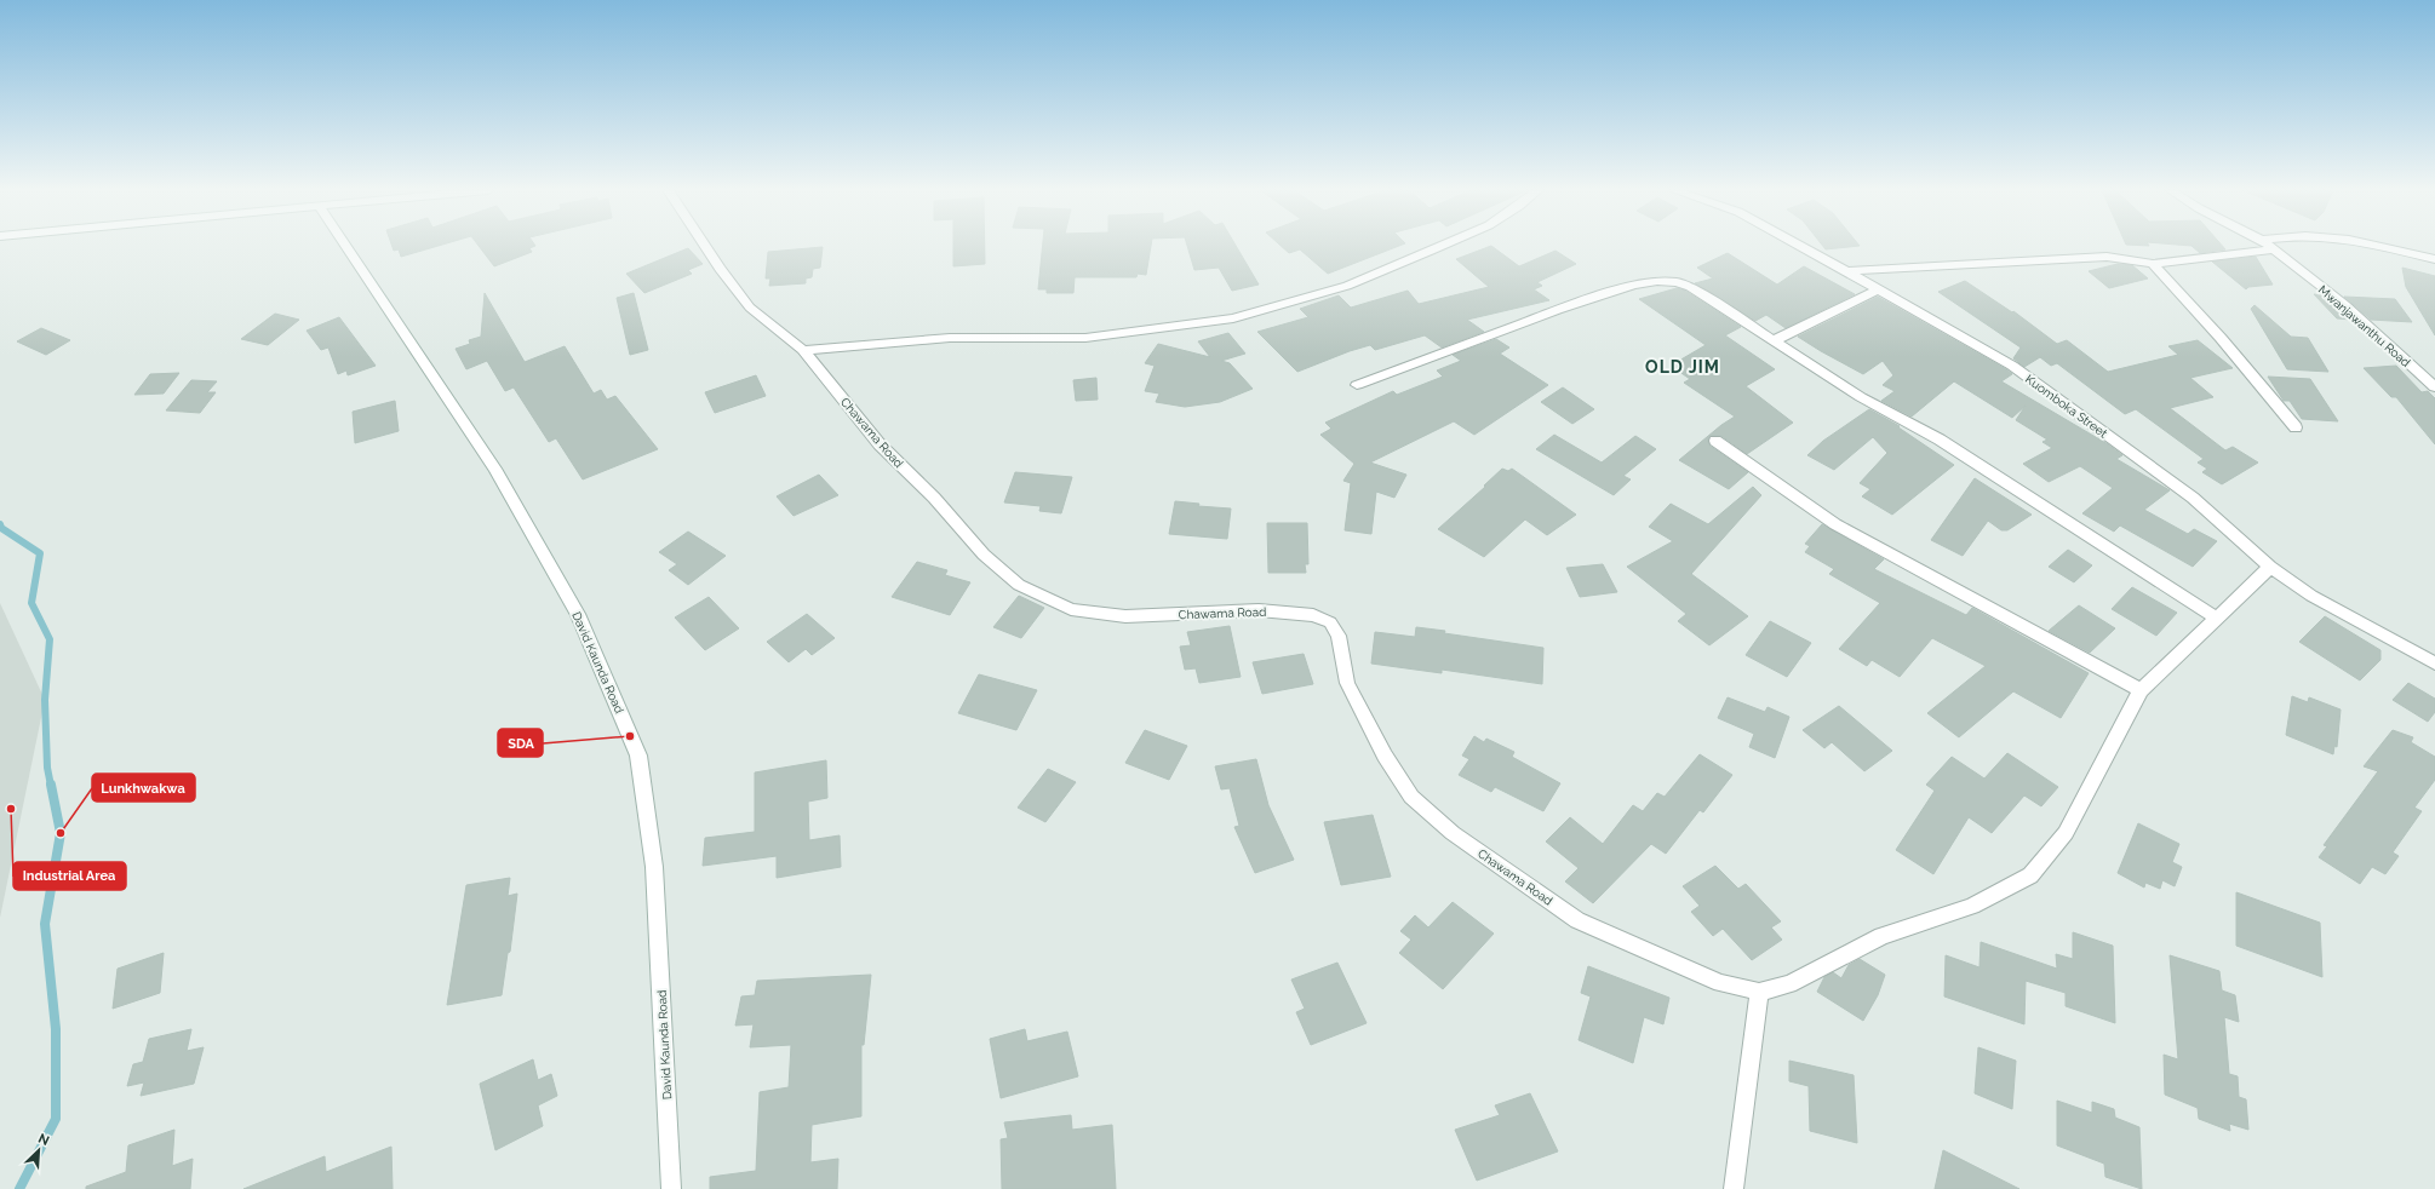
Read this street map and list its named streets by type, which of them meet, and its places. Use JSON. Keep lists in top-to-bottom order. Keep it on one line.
{"streets":{"street":["Mwanjawanthu Road","Kuomboka Street","Chawama Road","David Kaunda Road"]},"crossings":[["Kuomboka Street","Chawama Road"]],"districts":["OLD JIM"],"places":["SDA","Industrial Area","Lunkhwakwa"],"north":"top right"}
